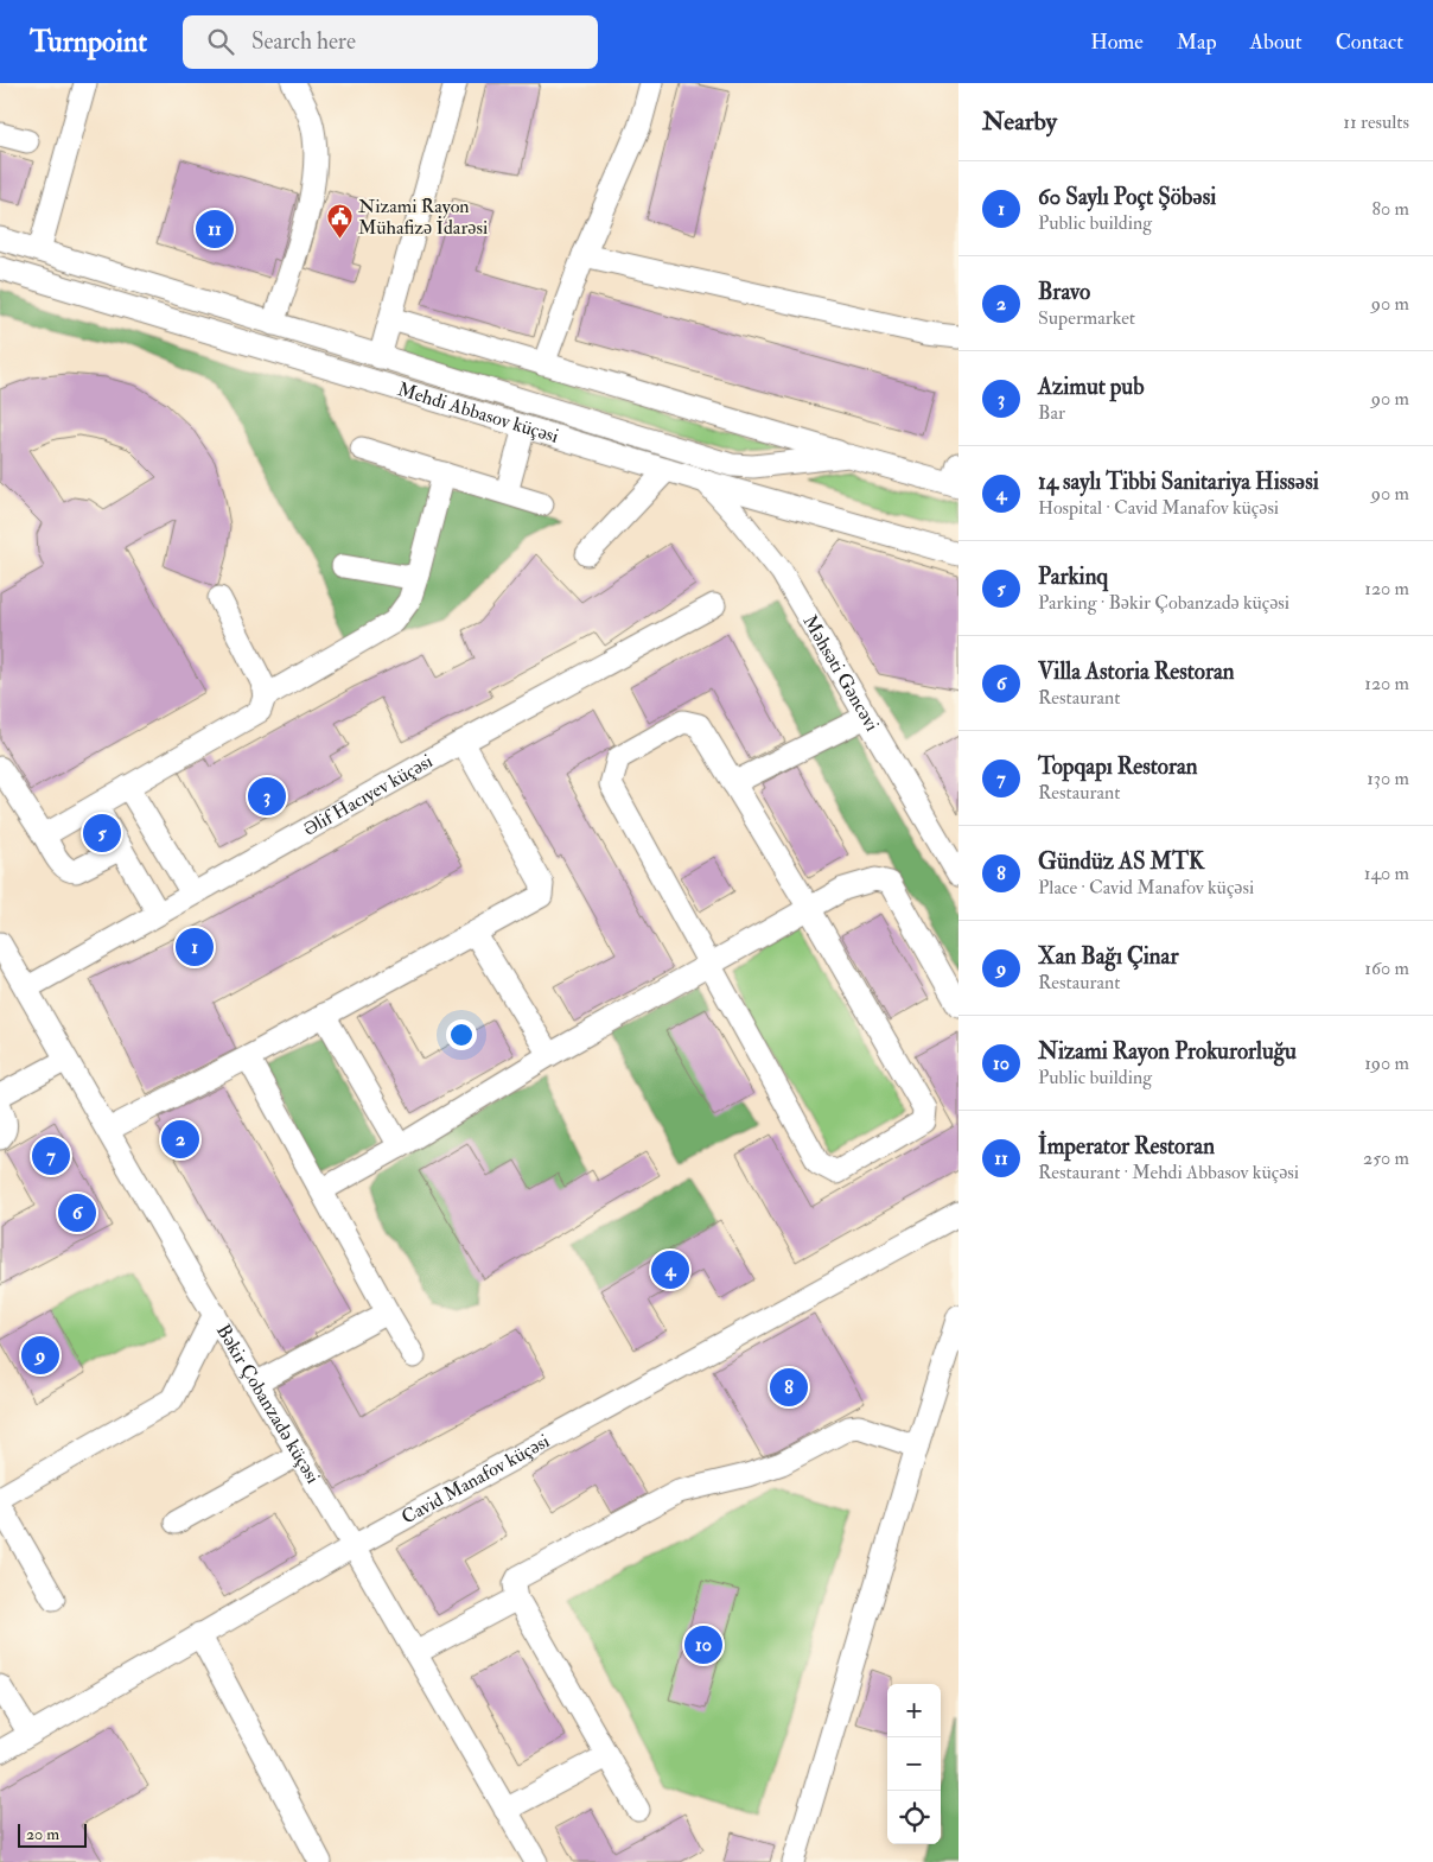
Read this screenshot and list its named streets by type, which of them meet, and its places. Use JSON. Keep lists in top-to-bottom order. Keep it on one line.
{"streets":{"street":["Mehdi Abbasov küçəsi","Məhsəti Gəncəvi","Əlif Hacıyev küçəsi","Bəkir Çobanzadə küçəsi","Cavid Manafov küçəsi"]},"crossings":[["Mehdi Abbasov küçəsi","Məhsəti Gəncəvi"],["Əlif Hacıyev küçəsi","Bəkir Çobanzadə küçəsi"],["Bəkir Çobanzadə küçəsi","Cavid Manafov küçəsi"]],"places":{"public building":["Nizami Rayon Mühafizə İdarəsi"]},"scale_bar":"20 m","page":{"header":"Turnpoint","search":"Search here","nav":["Home","Map","About","Contact"],"heading":["Nearby","11 results"],"list":[{"mark":"1","name":"60 Saylı Poçt Şöbəsi","note":"Public building","value":"80 m"},{"mark":"2","name":"Bravo","note":"Supermarket","value":"90 m"},{"mark":"3","name":"Azimut pub","note":"Bar","value":"90 m"},{"mark":"4","name":"14 saylı Tibbi Sanitariya Hissəsi","note":"Hospital · Cavid Manafov küçəsi","value":"90 m"},{"mark":"5","name":"Parkinq","note":"Parking · Bəkir Çobanzadə küçəsi","value":"120 m"},{"mark":"6","name":"Villa Astoria Restoran","note":"Restaurant","value":"120 m"},{"mark":"7","name":"Topqapı Restoran","note":"Restaurant","value":"130 m"},{"mark":"8","name":"Gündüz AS MTK","note":"Place · Cavid Manafov küçəsi","value":"140 m"},{"mark":"9","name":"Xan Bağı Çinar","note":"Restaurant","value":"160 m"},{"mark":"10","name":"Nizami Rayon Prokurorluğu","note":"Public building","value":"190 m"},{"mark":"11","name":"İmperator Restoran","note":"Restaurant · Mehdi Abbasov küçəsi","value":"250 m"}],"pins":["11","3","5","1","2","7","6","4","9","8","10"],"map_buttons":["+","−"],"scale":"20 m"}}
